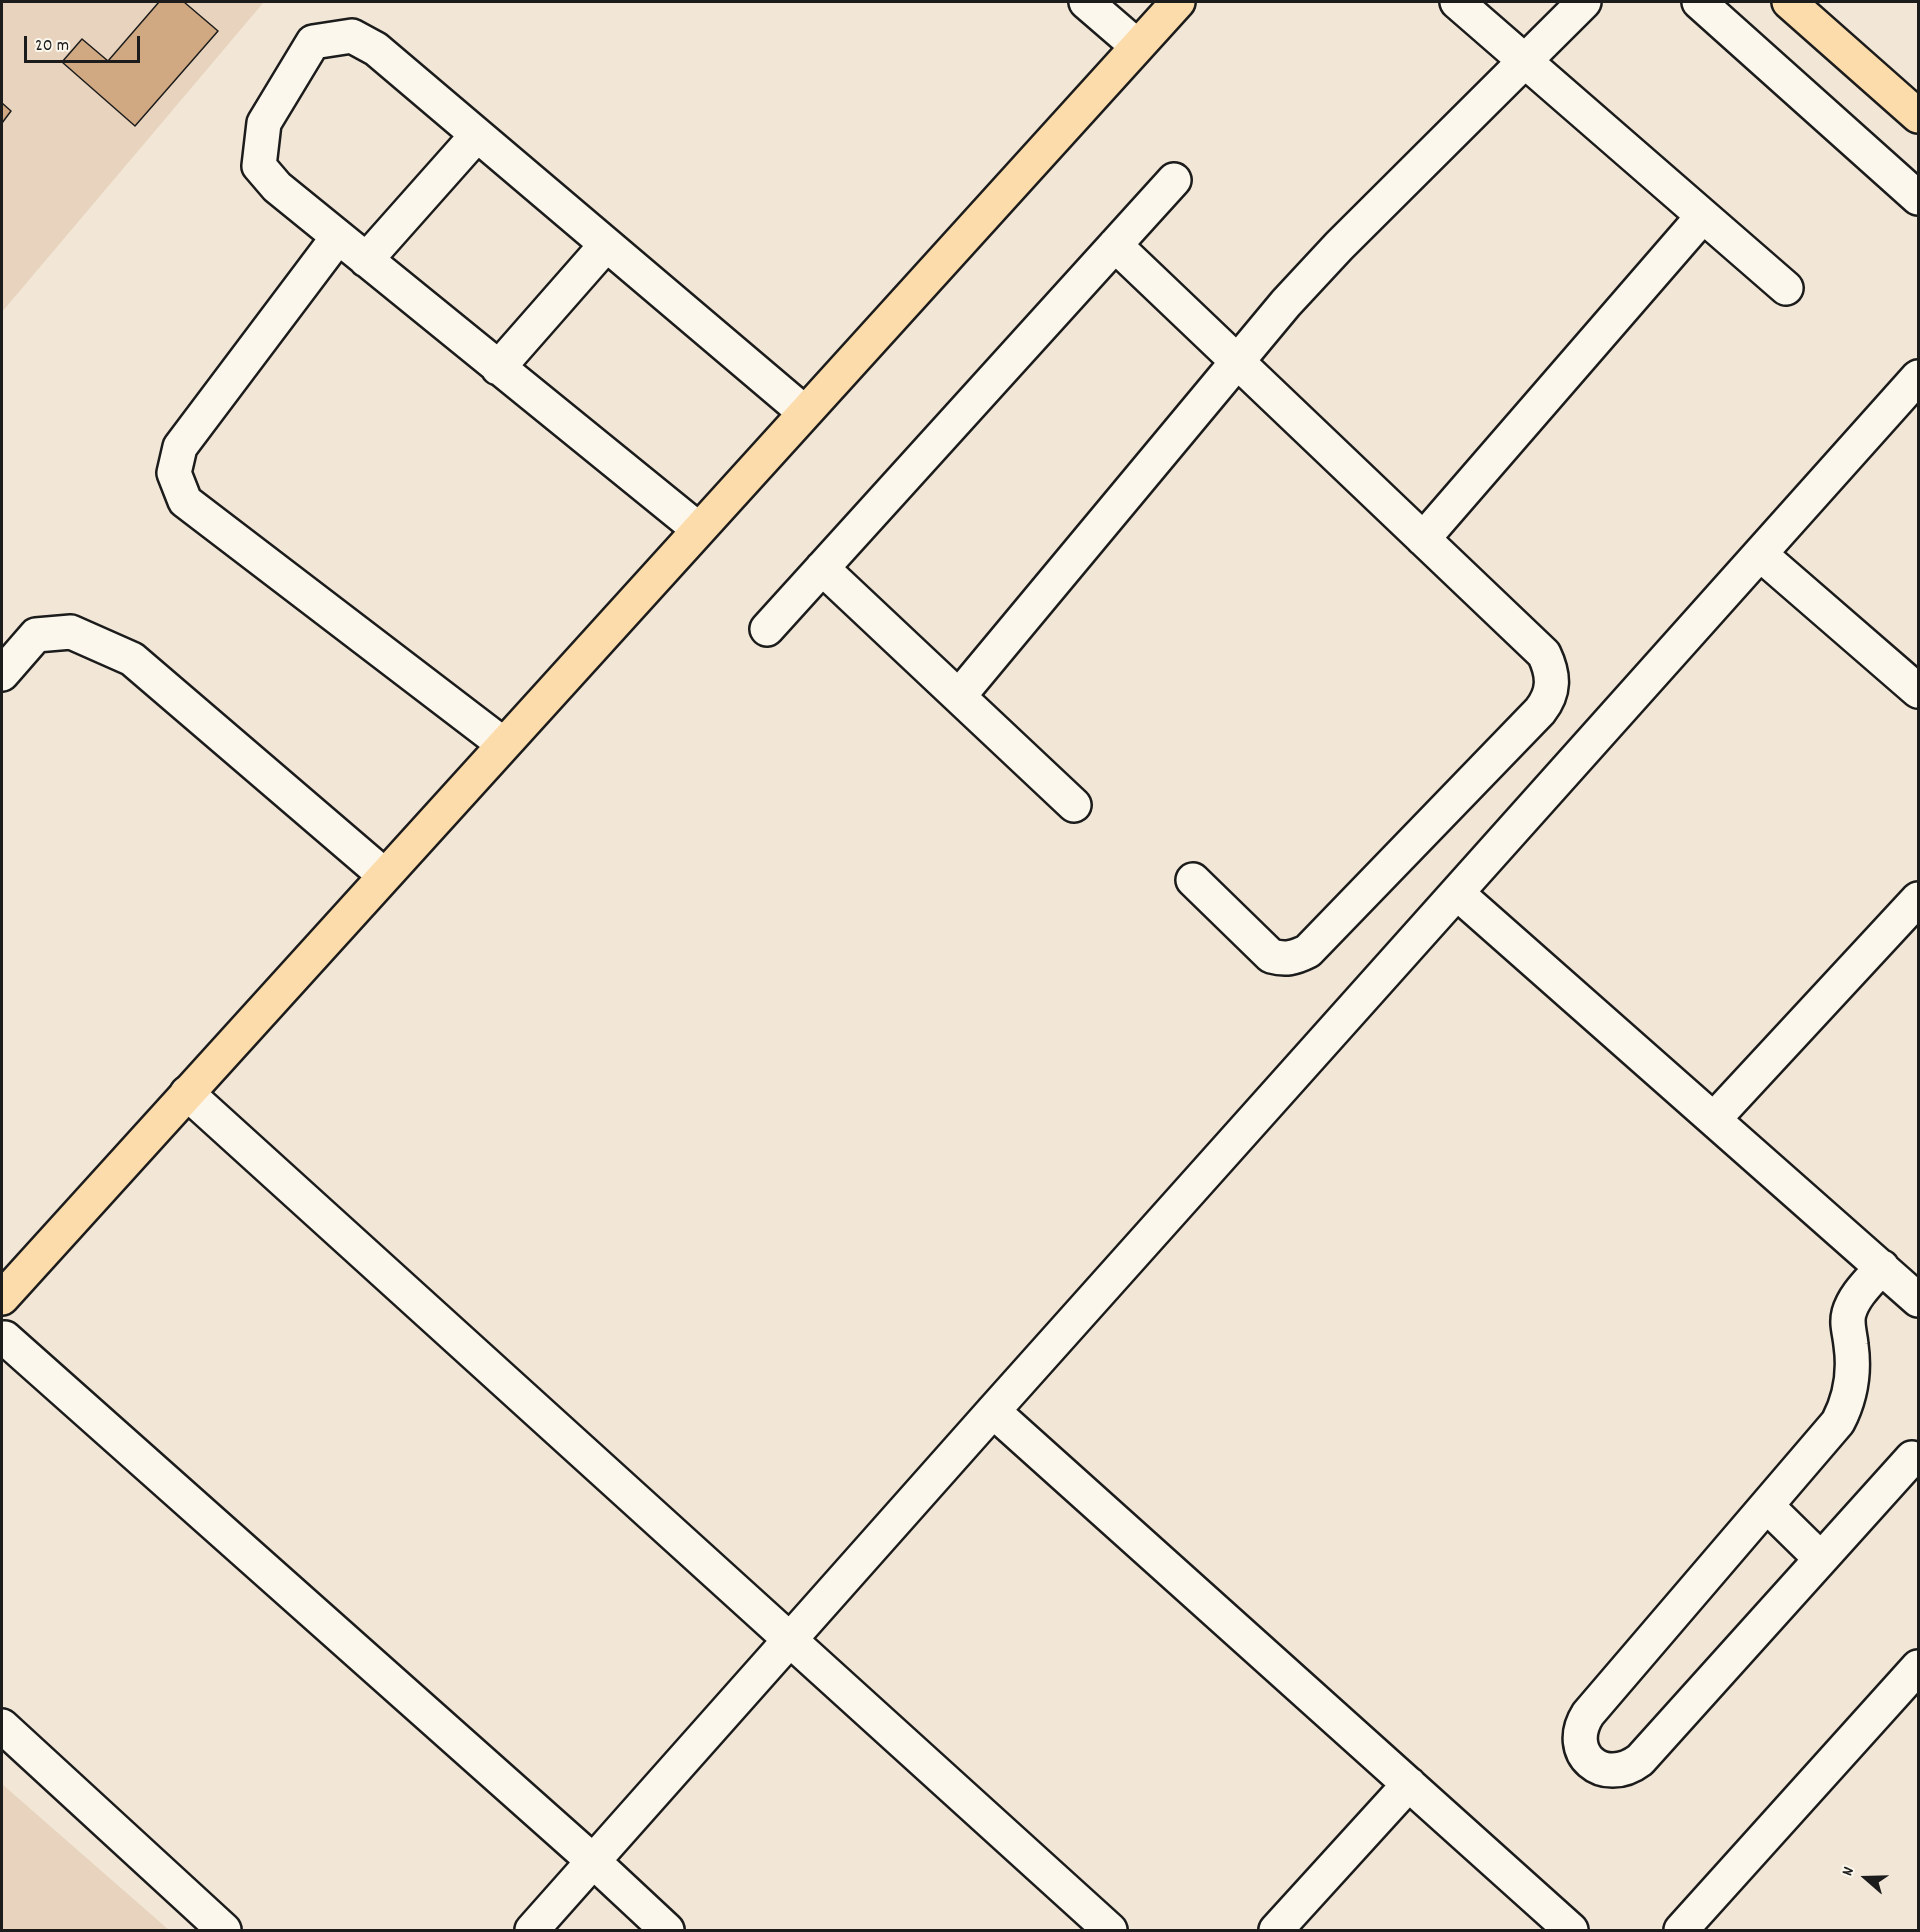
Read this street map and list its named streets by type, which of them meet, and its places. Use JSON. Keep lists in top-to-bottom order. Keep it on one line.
{"scale_bar":"20 m","north":"left"}
